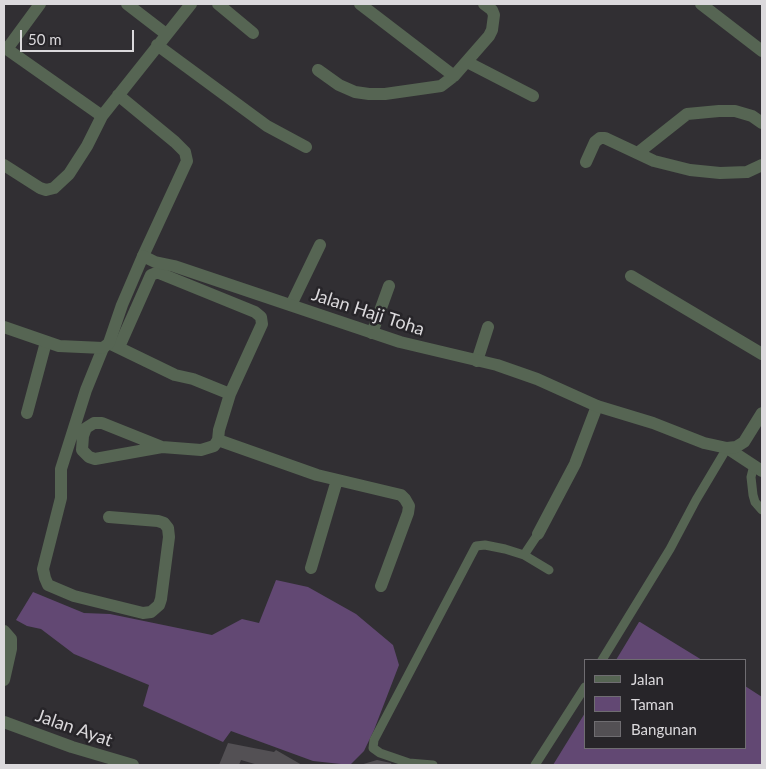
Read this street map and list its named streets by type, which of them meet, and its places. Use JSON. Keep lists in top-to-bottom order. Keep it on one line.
{"streets":{"street":["Jalan Haji Toha","Jalan Ayat"]},"legend":["Jalan","Taman","Bangunan"],"scale_bar":"50 m"}
